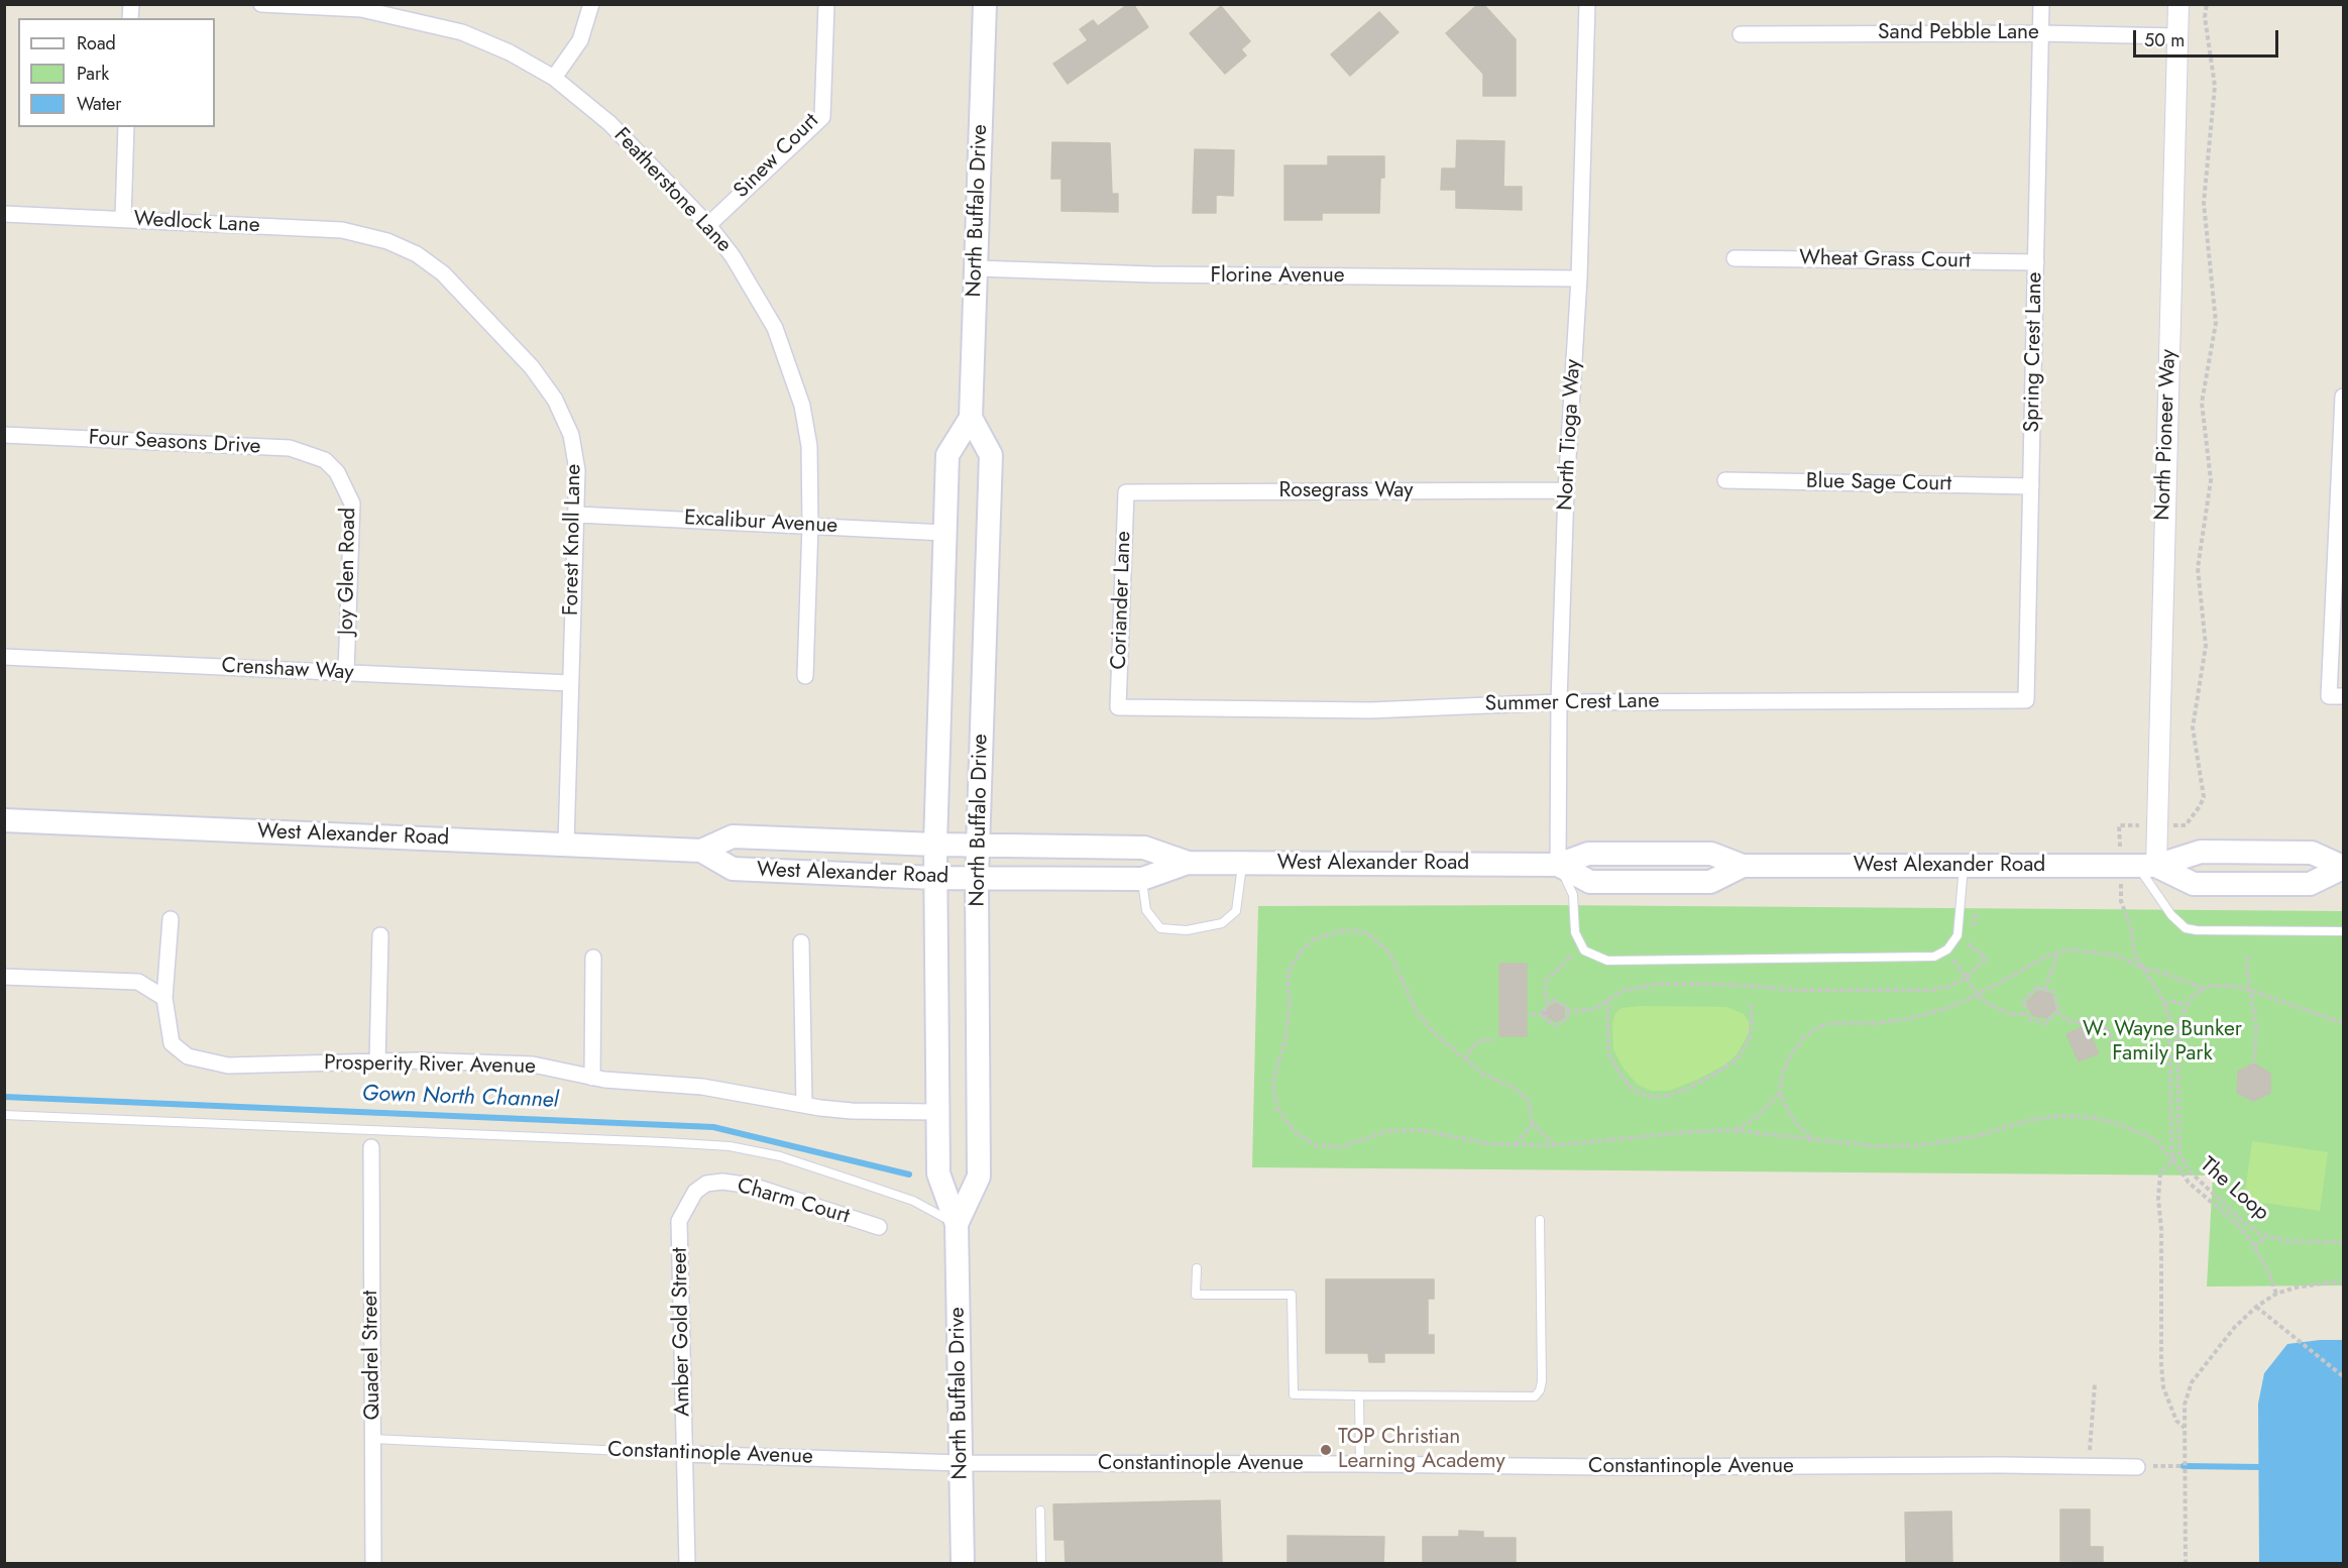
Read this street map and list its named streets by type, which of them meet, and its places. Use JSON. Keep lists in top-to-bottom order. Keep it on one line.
{"streets":{"main road":["North Buffalo Drive","West Alexander Road"],"street":["Sand Pebble Lane","Sinew Court","Featherstone Lane","Wedlock Lane","Wheat Grass Court","Florine Avenue","Spring Crest Lane","North Tioga Way","North Pioneer Way","Four Seasons Drive","Blue Sage Court","Rosegrass Way","Excalibur Avenue","Forest Knoll Lane","Joy Glen Road","Coriander Lane","Crenshaw Way","Summer Crest Lane","Prosperity River Avenue","Charm Court","Amber Gold Street","Quadrel Street","Constantinople Avenue"],"path":["The Loop"]},"crossings":[["Sand Pebble Lane","Spring Crest Lane"],["Sand Pebble Lane","North Pioneer Way"],["Sinew Court","Featherstone Lane"],["Featherstone Lane","Excalibur Avenue"],["North Buffalo Drive","Florine Avenue"],["North Buffalo Drive","Excalibur Avenue"],["North Buffalo Drive","West Alexander Road"],["North Buffalo Drive","Prosperity River Avenue"],["North Buffalo Drive","Constantinople Avenue"],["Wedlock Lane","Forest Knoll Lane"],["Wheat Grass Court","Spring Crest Lane"],["Florine Avenue","North Tioga Way"],["Spring Crest Lane","Blue Sage Court"],["Spring Crest Lane","Summer Crest Lane"],["North Tioga Way","Rosegrass Way"],["North Tioga Way","Summer Crest Lane"],["North Tioga Way","West Alexander Road"],["North Pioneer Way","West Alexander Road"],["Four Seasons Drive","Joy Glen Road"],["Rosegrass Way","Coriander Lane"],["Excalibur Avenue","Forest Knoll Lane"],["Forest Knoll Lane","Crenshaw Way"],["Forest Knoll Lane","West Alexander Road"],["Joy Glen Road","Crenshaw Way"],["Coriander Lane","Summer Crest Lane"],["Charm Court","Amber Gold Street"],["Amber Gold Street","Constantinople Avenue"],["Quadrel Street","Constantinople Avenue"]],"water":["Gown North Channel"],"parks":["W. Wayne Bunker Family Park"],"places":["TOP Christian Learning Academy"],"legend":["Road","Park","Water"],"scale_bar":"50 m"}
